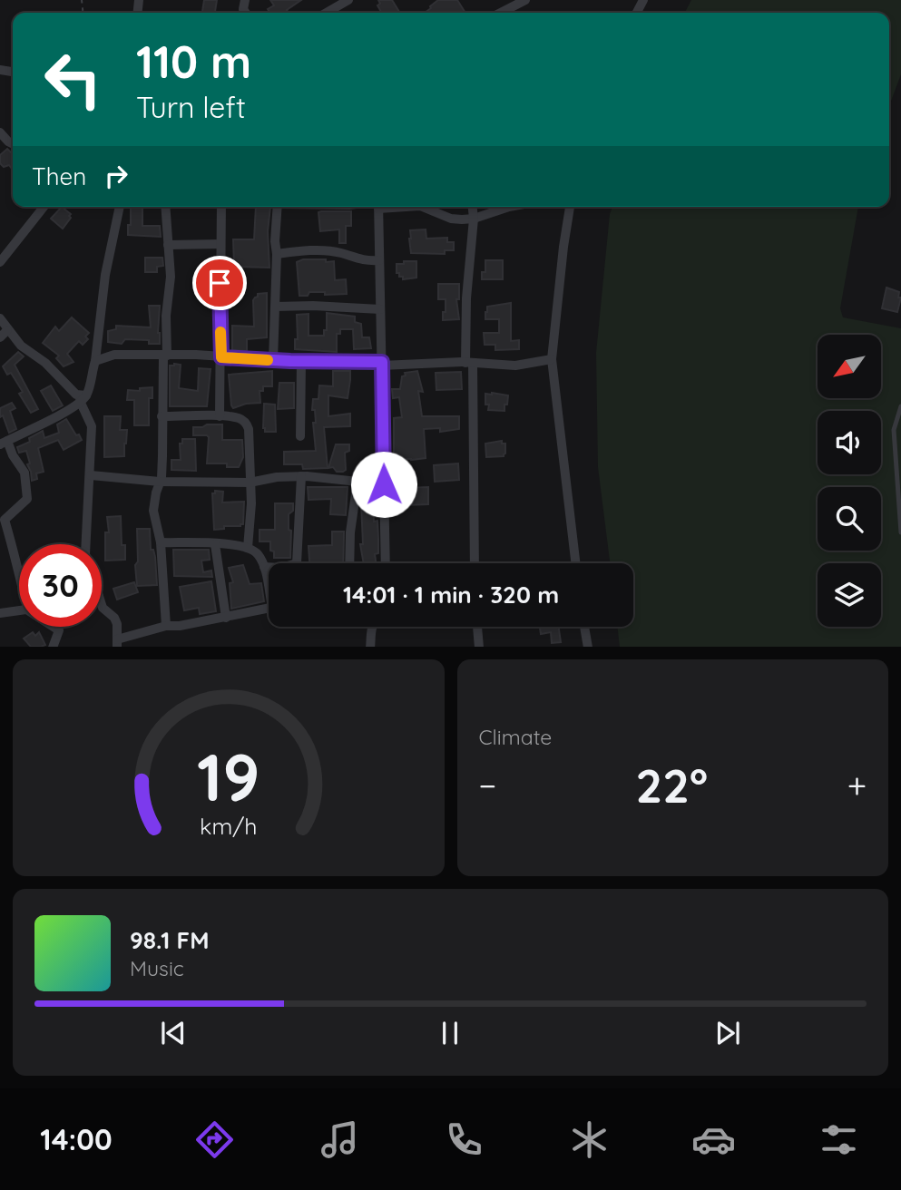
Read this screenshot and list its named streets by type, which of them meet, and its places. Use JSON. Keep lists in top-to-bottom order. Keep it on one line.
{"north":"bottom left","page":{"turn":["110 m","Turn left"],"then":"Then","limit":"30","trip":"14:01 · 1 min · 320 m","tile":"Climate","heat":["−","22°","+"],"song":["98.1 FM","Music"],"tabs":"14:00","gauge":["19","km/h"]}}
